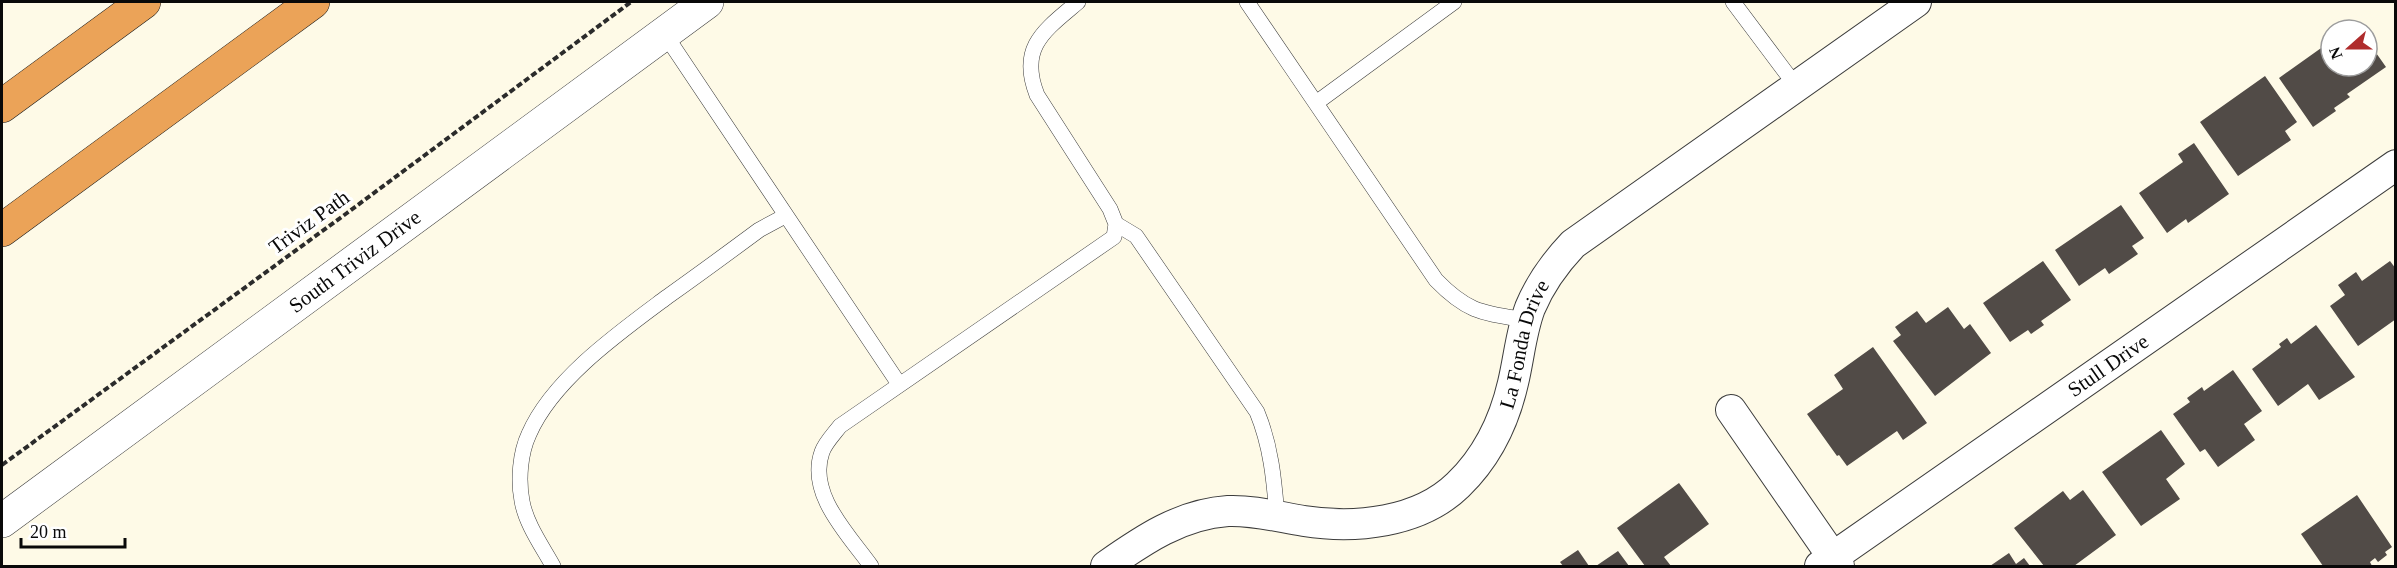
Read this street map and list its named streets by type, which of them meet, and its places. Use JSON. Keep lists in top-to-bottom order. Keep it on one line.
{"streets":{"street":["South Triviz Drive","La Fonda Drive","Stull Drive"],"path":["Triviz Path"]},"scale_bar":"20 m","north":"left"}
